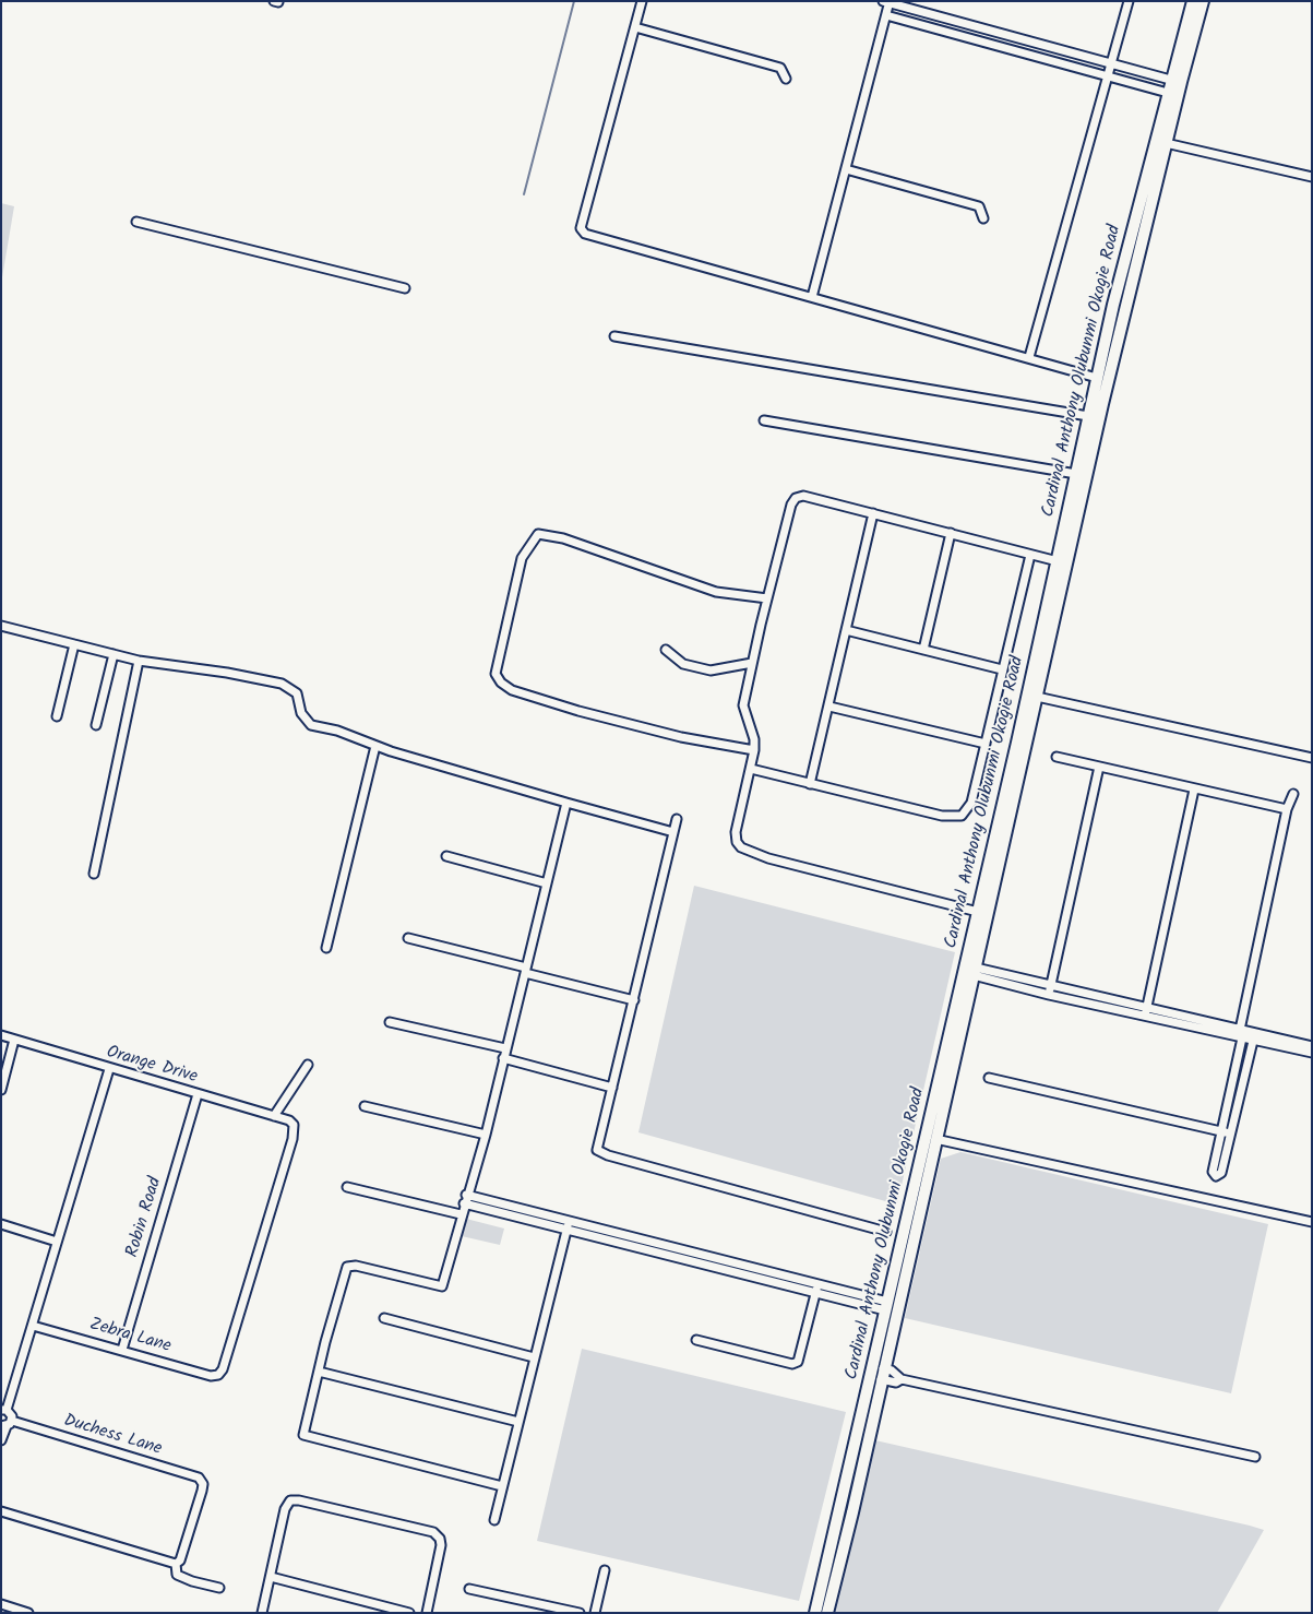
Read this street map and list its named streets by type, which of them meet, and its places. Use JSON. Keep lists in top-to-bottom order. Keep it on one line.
{"streets":{"street":["Cardinal Anthony Olubunmi Okogie Road","Orange Drive","Robin Road","Zebra Lane","Duchess Lane"]},"crossings":[["Orange Drive","Robin Road"],["Orange Drive","Zebra Lane"],["Robin Road","Zebra Lane"]]}
